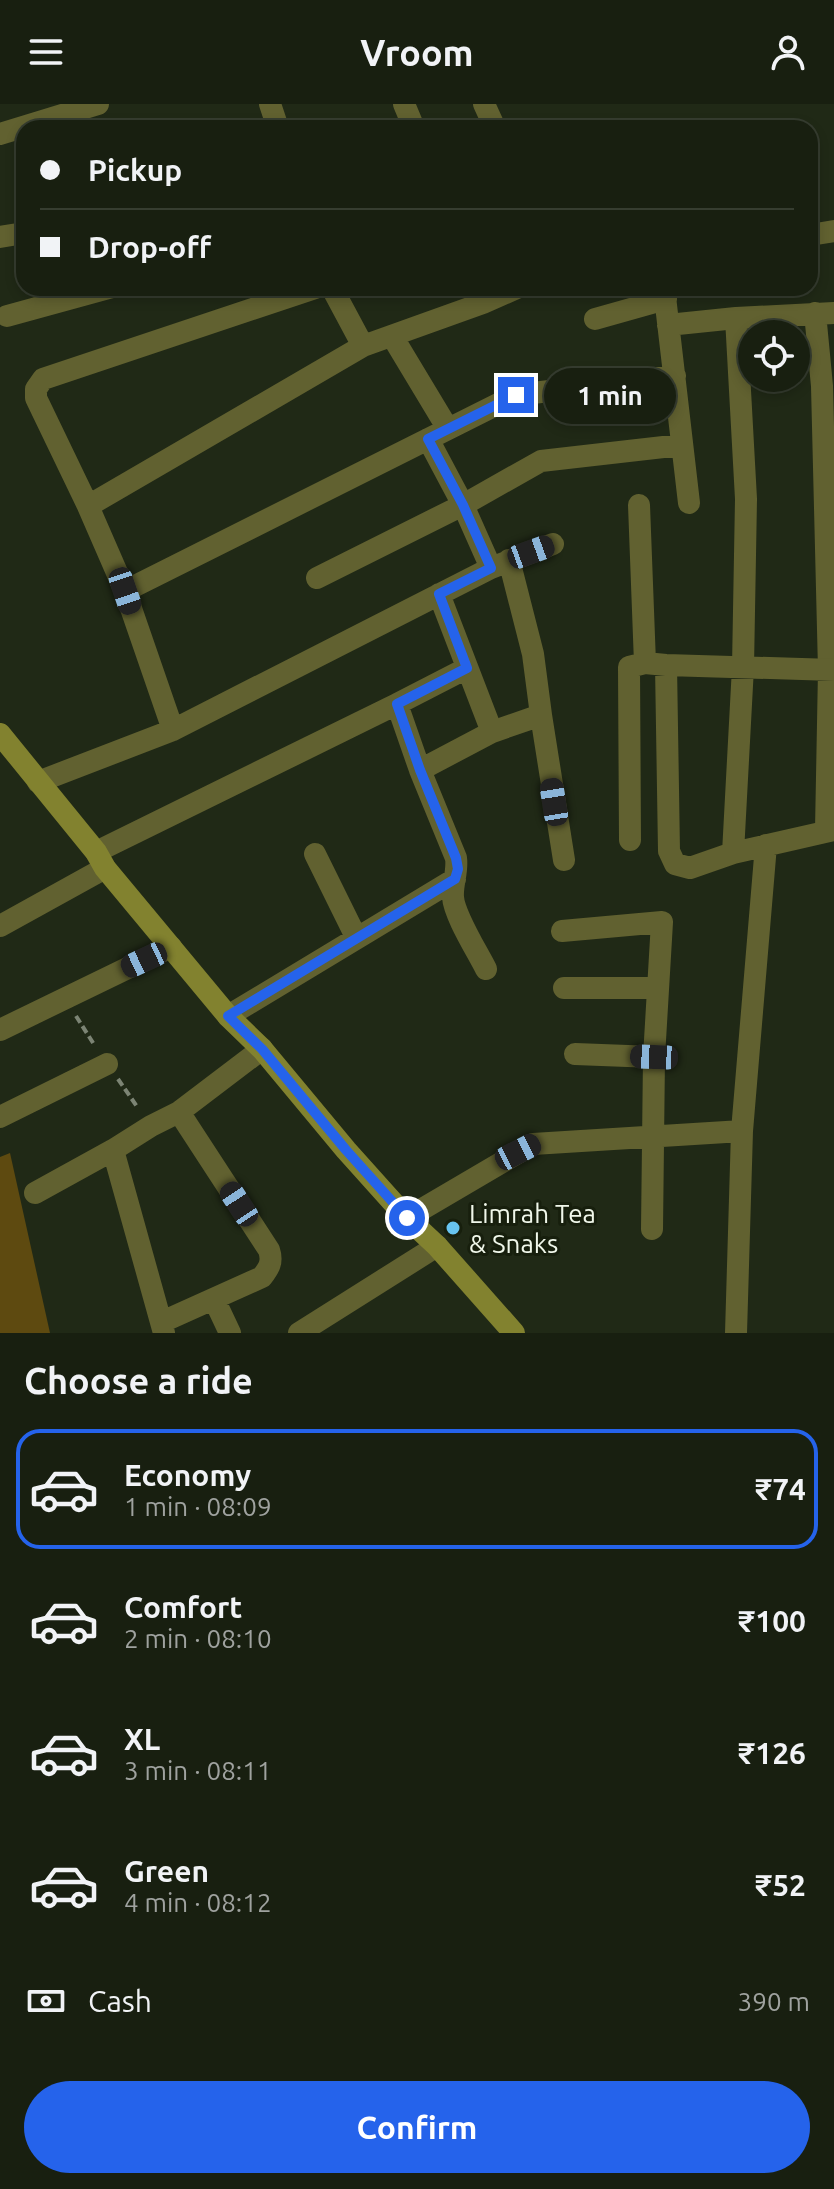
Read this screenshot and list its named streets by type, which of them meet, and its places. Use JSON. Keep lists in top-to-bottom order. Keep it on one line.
{"places":["Limrah Tea & Snaks"],"page":{"header":"Vroom","banner":["Pickup","Drop-off"],"bubble":"1 min","heading":"Choose a ride","list":[{"name":"Economy","note":"1 min · 08:09","value":"₹74"},{"name":"Comfort","note":"2 min · 08:10","value":"₹100"},{"name":"XL","note":"3 min · 08:11","value":"₹126"},{"name":"Green","note":"4 min · 08:12","value":"₹52"}],"pay":["Cash","390 m"],"buttons":"Confirm"}}
